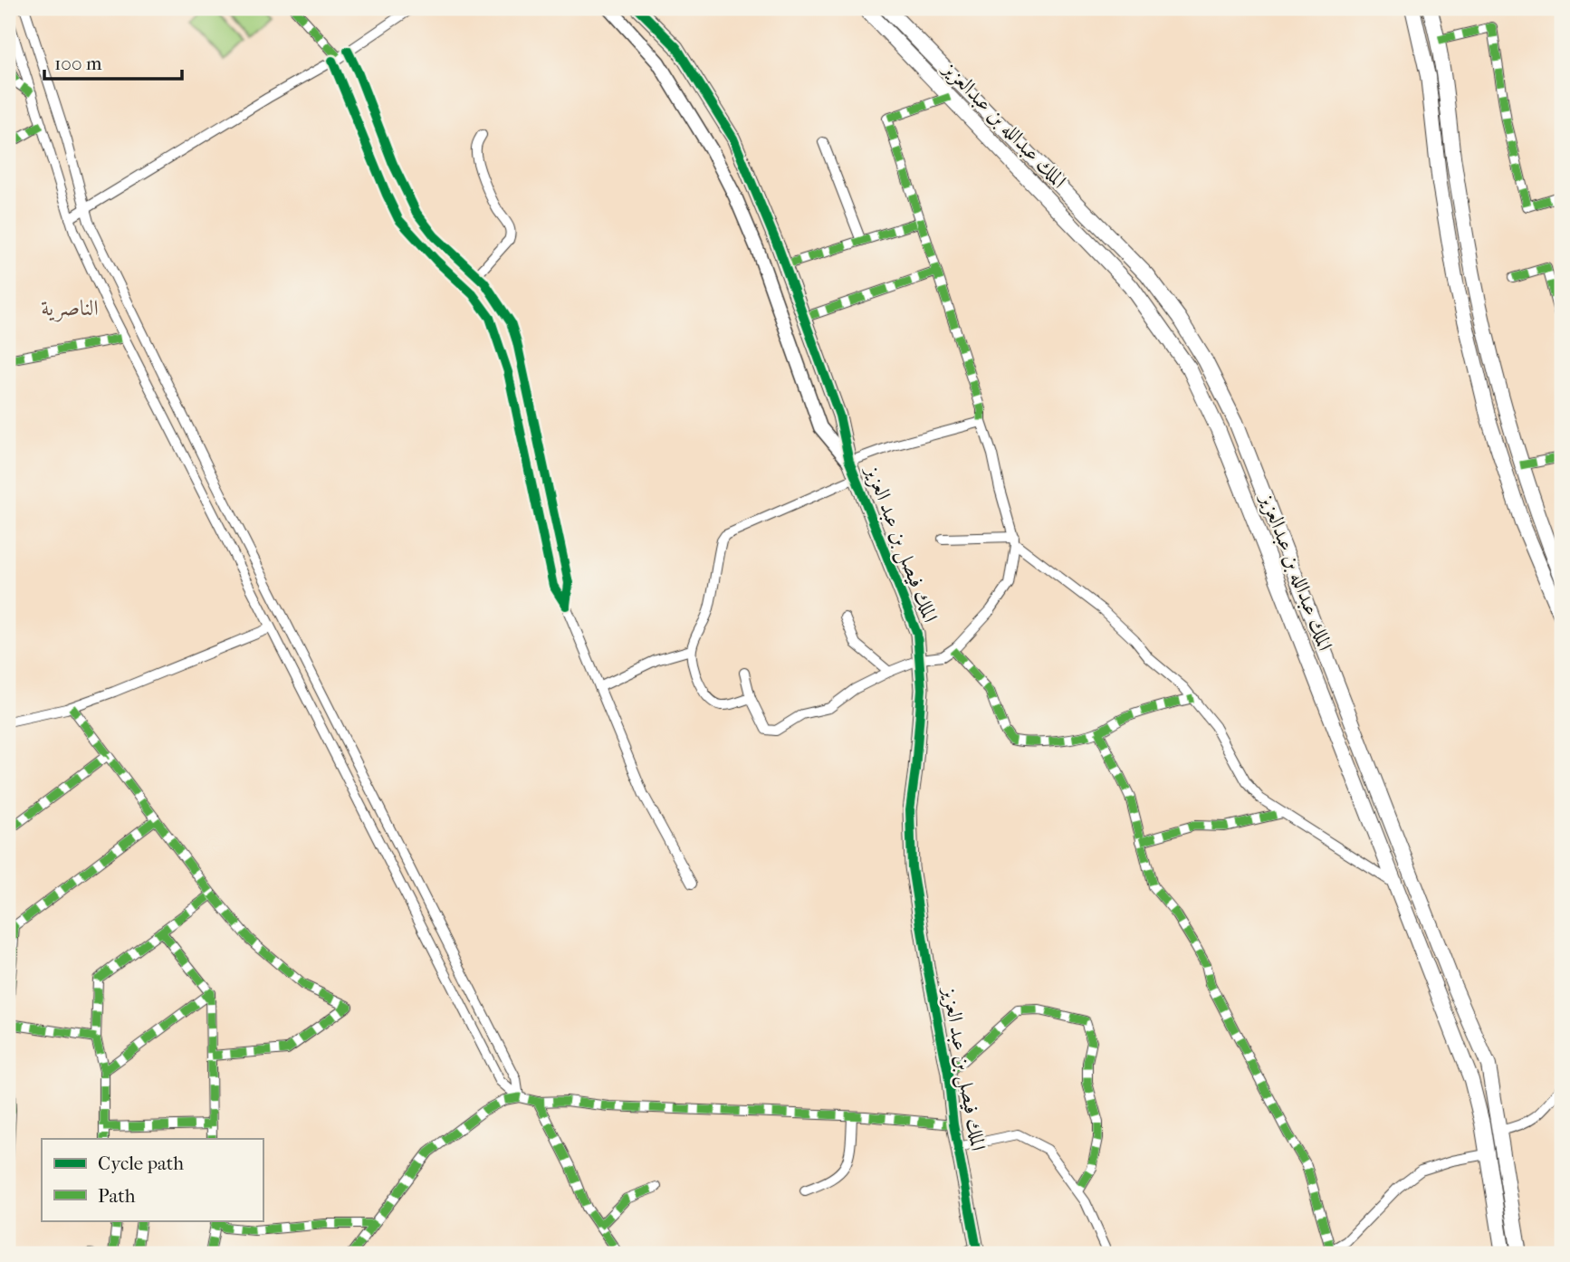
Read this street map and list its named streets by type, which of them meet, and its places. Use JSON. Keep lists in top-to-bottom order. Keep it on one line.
{"streets":{"main road":["الملك عبدالله بن عبدالعزيز"],"street":["الملك فيصل بن عبد العزيز"]},"districts":["الناصرية"],"legend":["Cycle path","Path"],"scale_bar":"100 m"}
